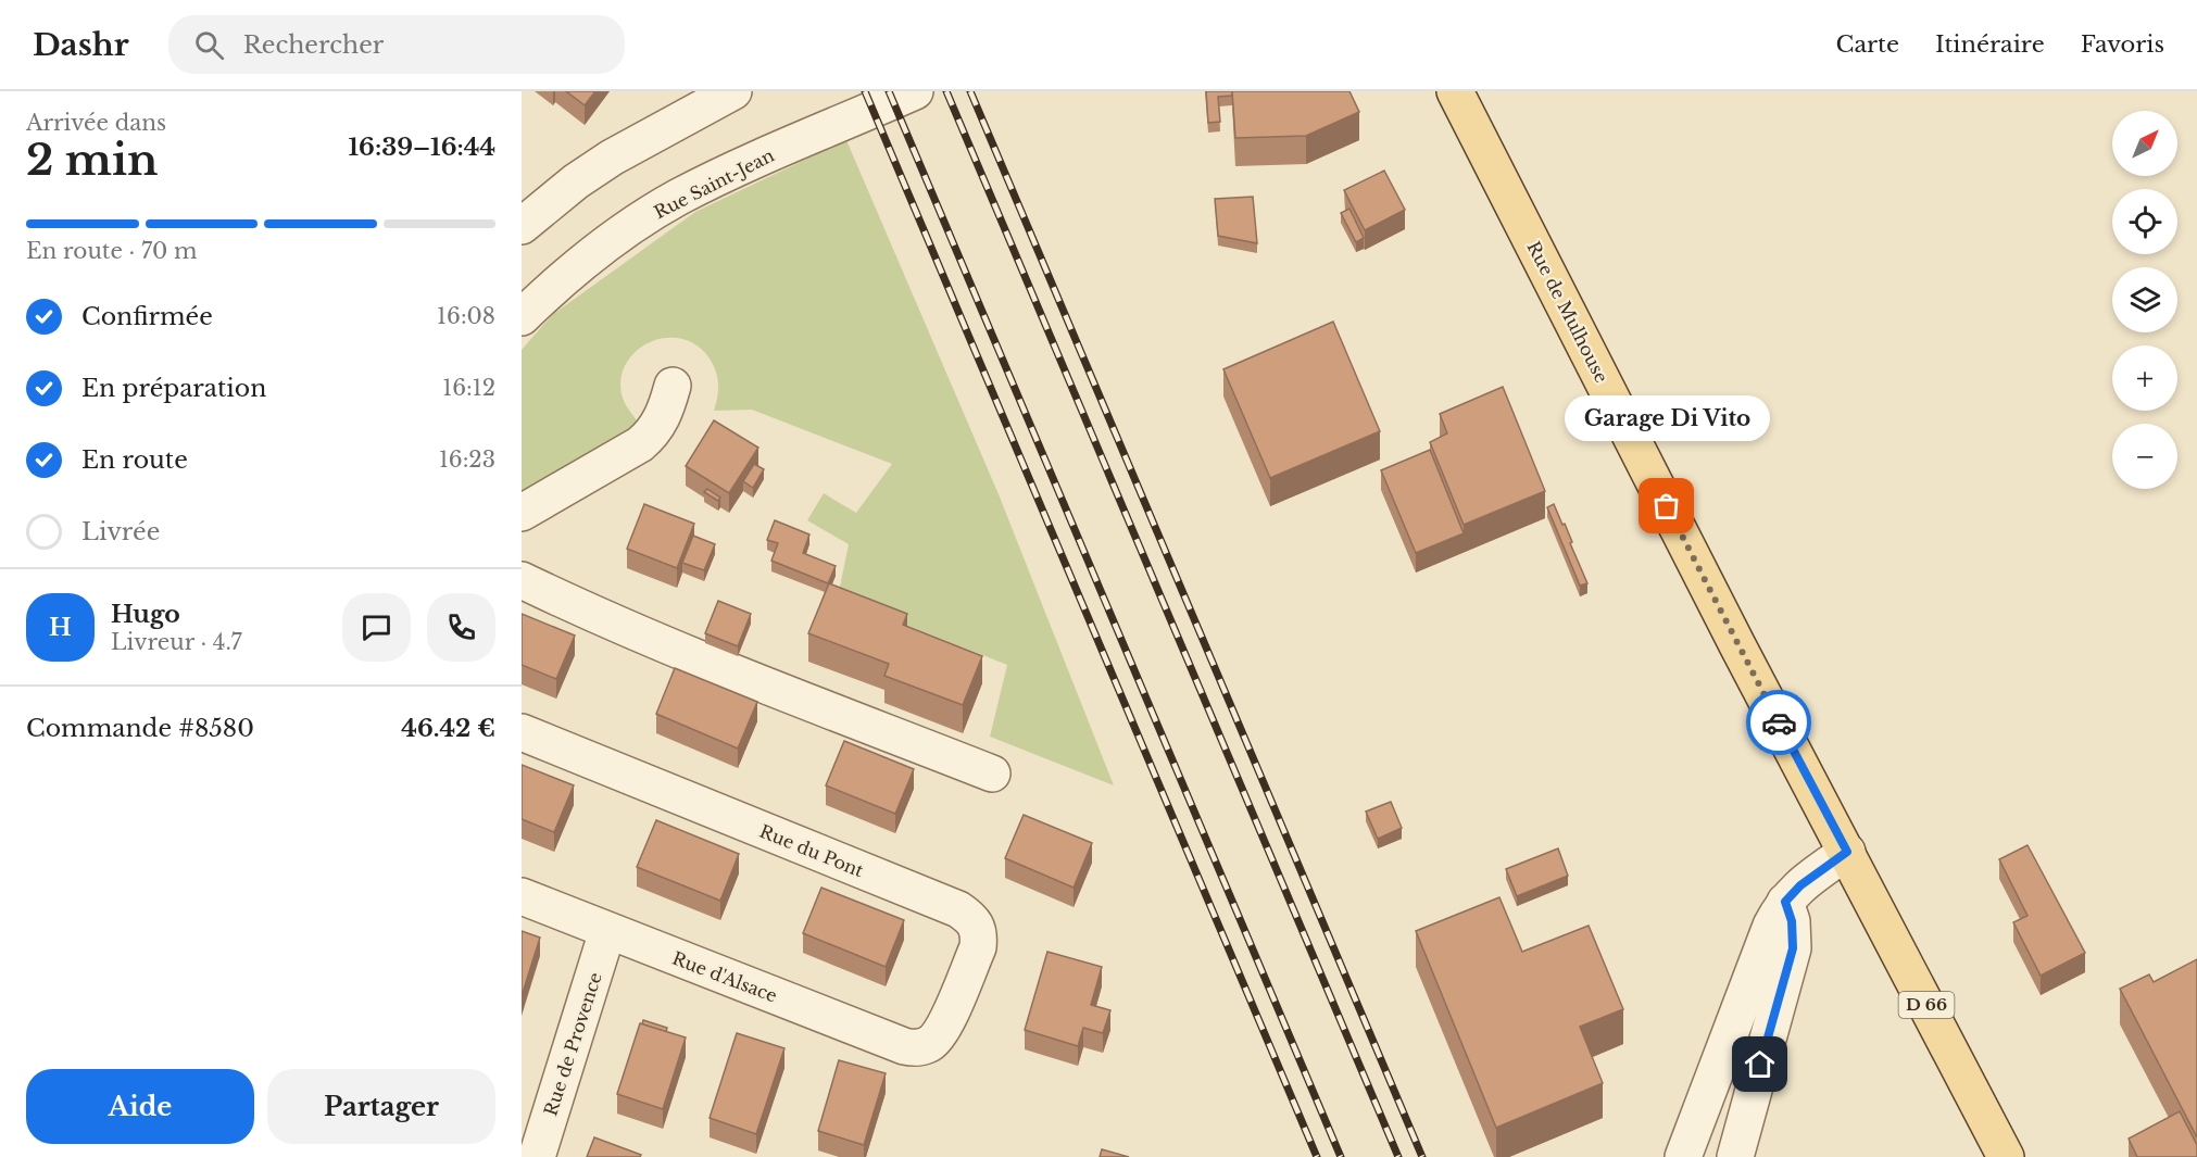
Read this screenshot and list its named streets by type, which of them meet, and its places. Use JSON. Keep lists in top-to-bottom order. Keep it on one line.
{"streets":{"main road":["Rue de Mulhouse","D 66"],"street":["Rue Saint-Jean","Rue du Pont","Rue d'Alsace","Rue de Provence"]},"crossings":[["Rue du Pont","Rue d'Alsace"],["Rue d'Alsace","Rue de Provence"]],"places":["Garage Di Vito"],"north":"top right","page":{"header":"Dashr","search":"Rechercher","nav":["Carte","Itinéraire","Favoris"],"heading":["2 min","Arrivée dans","16:39–16:44"],"panel":["Hugo","Livreur · 4.7","Commande #8580","46.42 €"],"map_buttons":["+","−"],"bar":"En route · 70 m","list":[["Confirmée","16:08"],["En préparation","16:12"],["En route","16:23"],"Livrée"],"bubble":"Garage Di Vito","round":"H","buttons":["Aide","Partager"]}}
